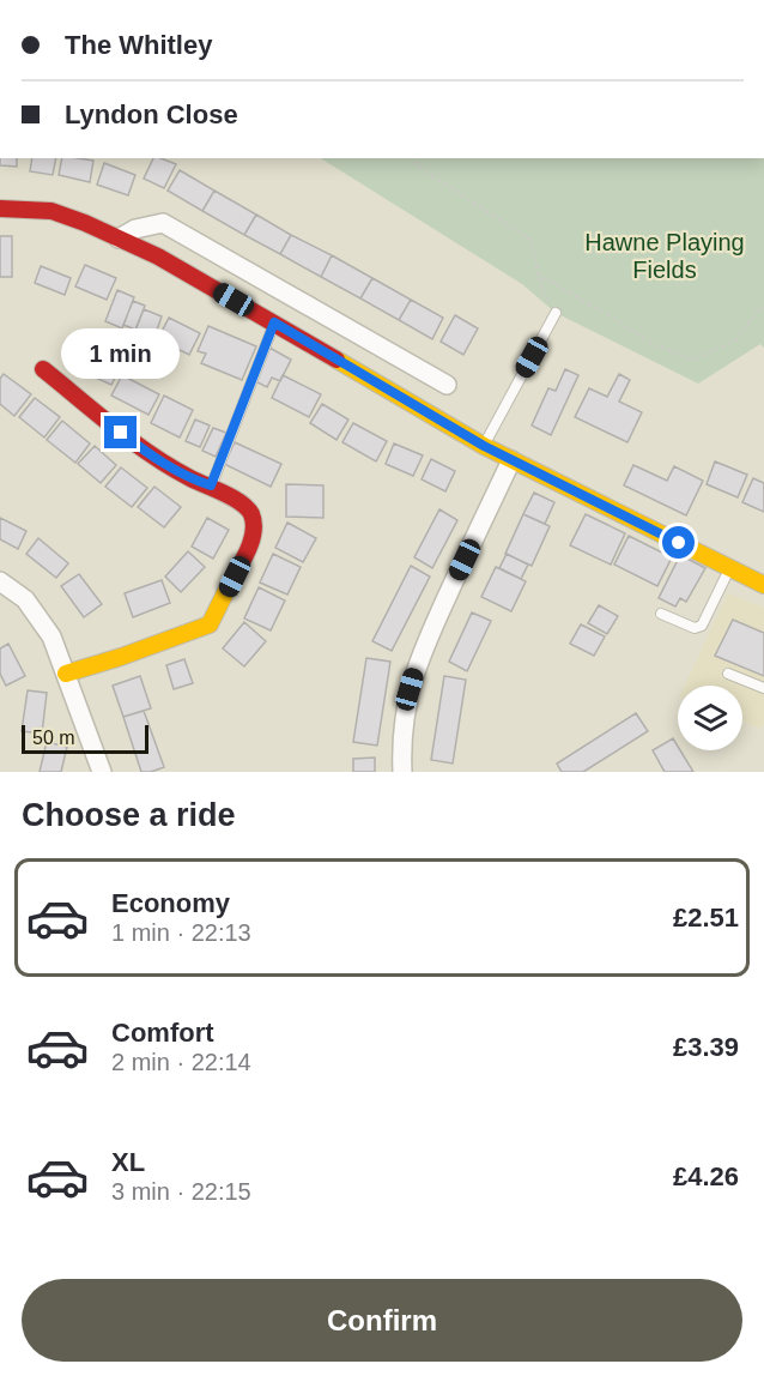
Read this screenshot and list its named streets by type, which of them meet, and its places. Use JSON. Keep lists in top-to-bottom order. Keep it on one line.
{"parks":["Hawne Playing Fields"],"scale_bar":"50 m","page":{"banner":["The Whitley","Lyndon Close"],"bubble":"1 min","scale":"50 m","heading":"Choose a ride","list":[{"name":"Economy","note":"1 min · 22:13","value":"£2.51"},{"name":"Comfort","note":"2 min · 22:14","value":"£3.39"},{"name":"XL","note":"3 min · 22:15","value":"£4.26"}],"buttons":"Confirm"}}
